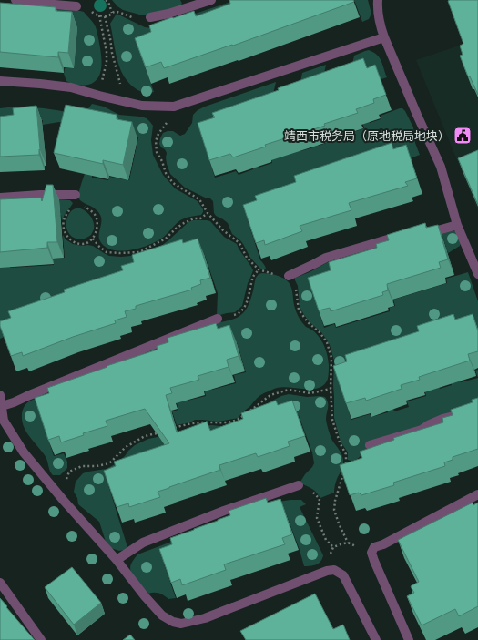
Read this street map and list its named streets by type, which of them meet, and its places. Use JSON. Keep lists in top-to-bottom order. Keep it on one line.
{"places":{"public building":["靖西市税务局（原地税局地块）"]}}
